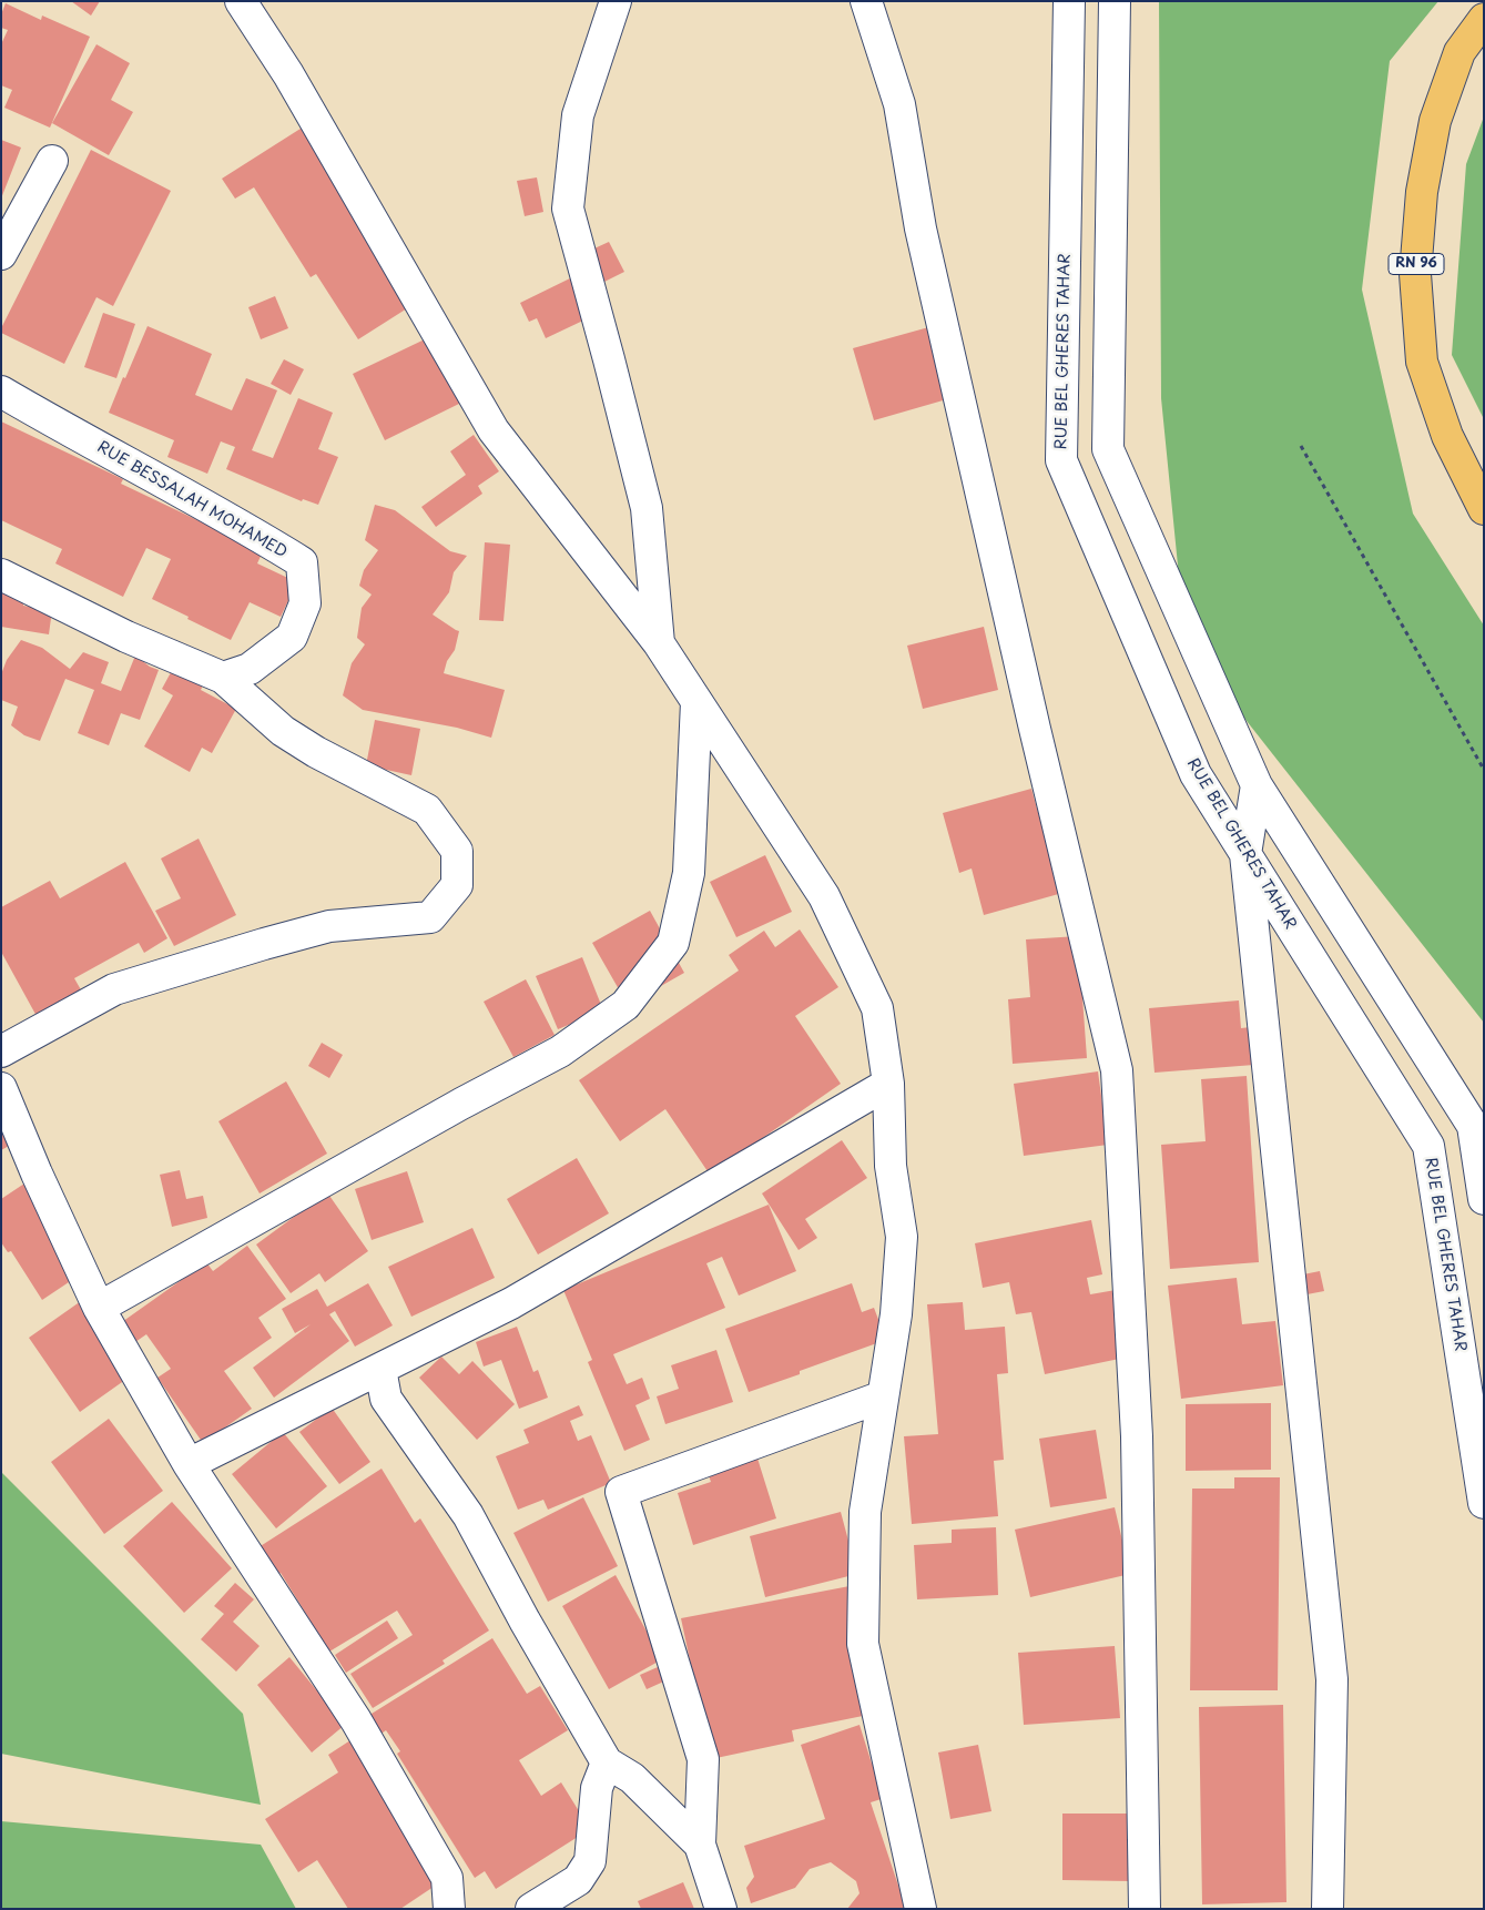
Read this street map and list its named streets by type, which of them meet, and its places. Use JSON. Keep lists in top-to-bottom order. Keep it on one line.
{"streets":{"main road":["RN 96"],"street":["RUE BEL GHERES TAHAR","RUE BESSALAH MOHAMED"]}}
